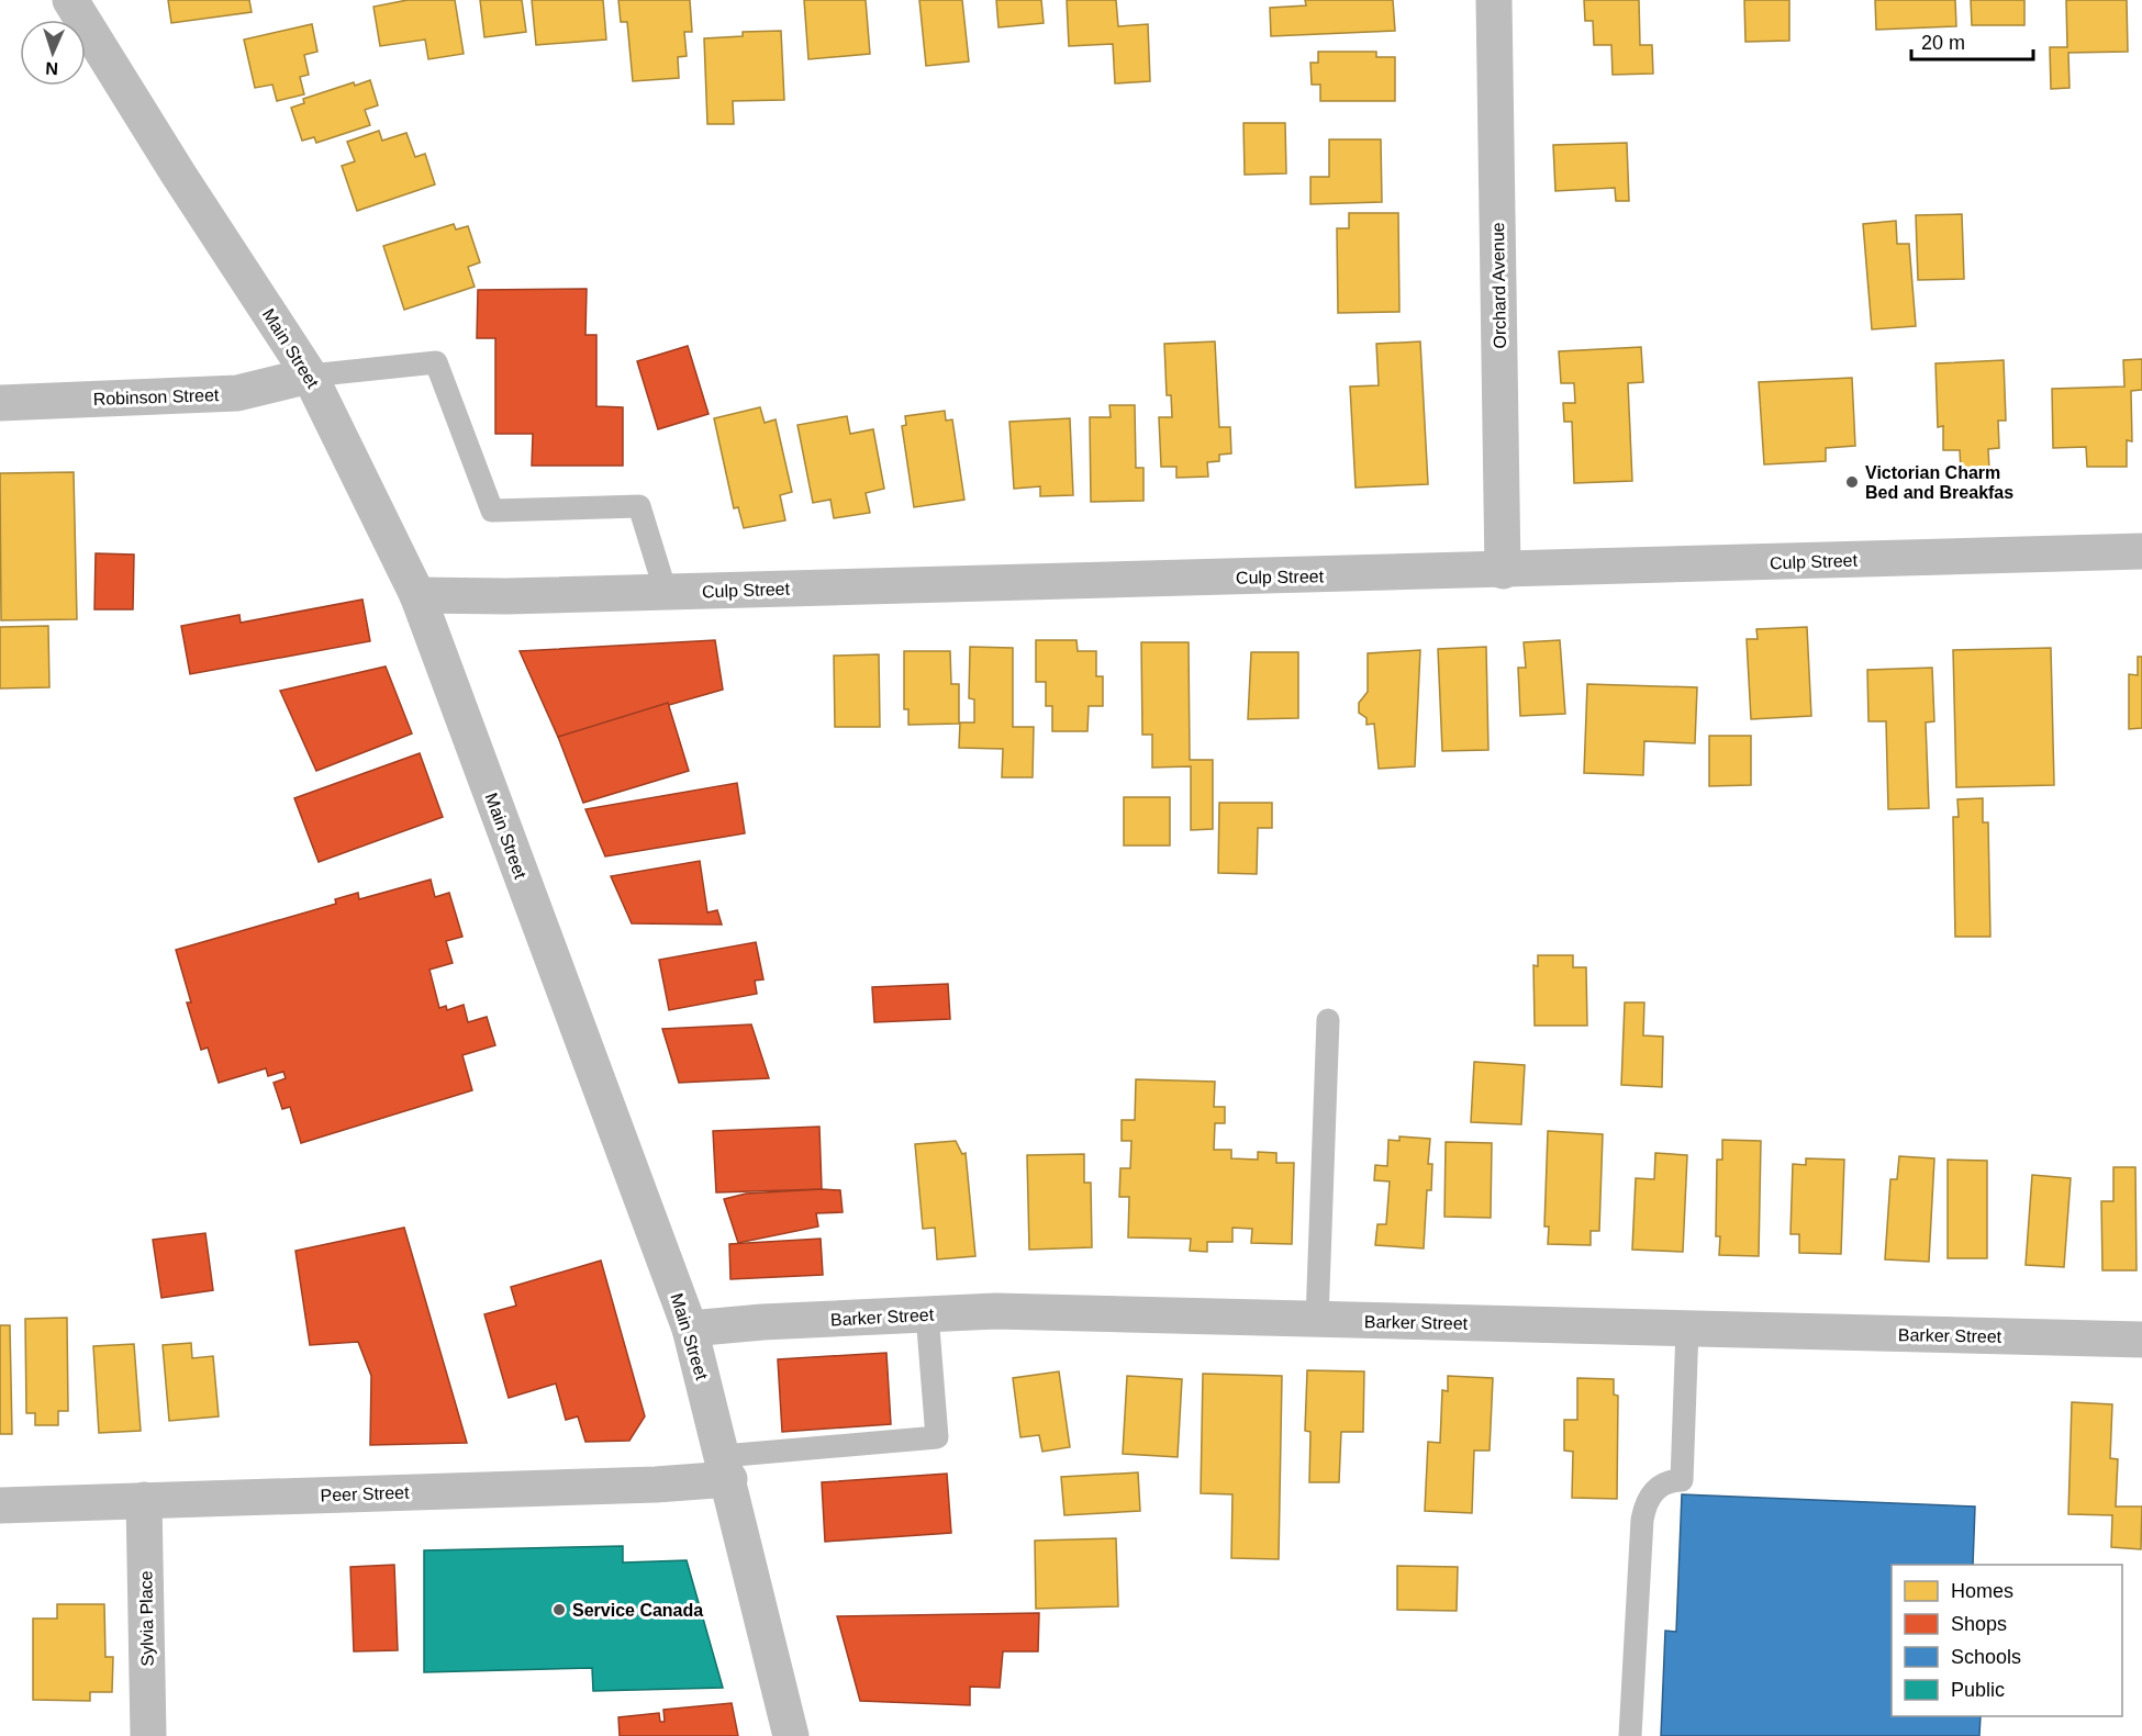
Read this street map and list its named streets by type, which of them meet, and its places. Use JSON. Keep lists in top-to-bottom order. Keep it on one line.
{"streets":{"street":["Orchard Avenue","Main Street","Robinson Street","Culp Street","Barker Street","Peer Street","Sylvia Place"]},"crossings":[["Orchard Avenue","Culp Street"],["Main Street","Robinson Street"],["Main Street","Culp Street"],["Main Street","Barker Street"],["Main Street","Peer Street"],["Peer Street","Sylvia Place"]],"places":["Victorian Charm Bed and Breakfas","Service Canada"],"legend":["Homes","Shops","Schools","Public"],"scale_bar":"20 m","north":"bottom"}
